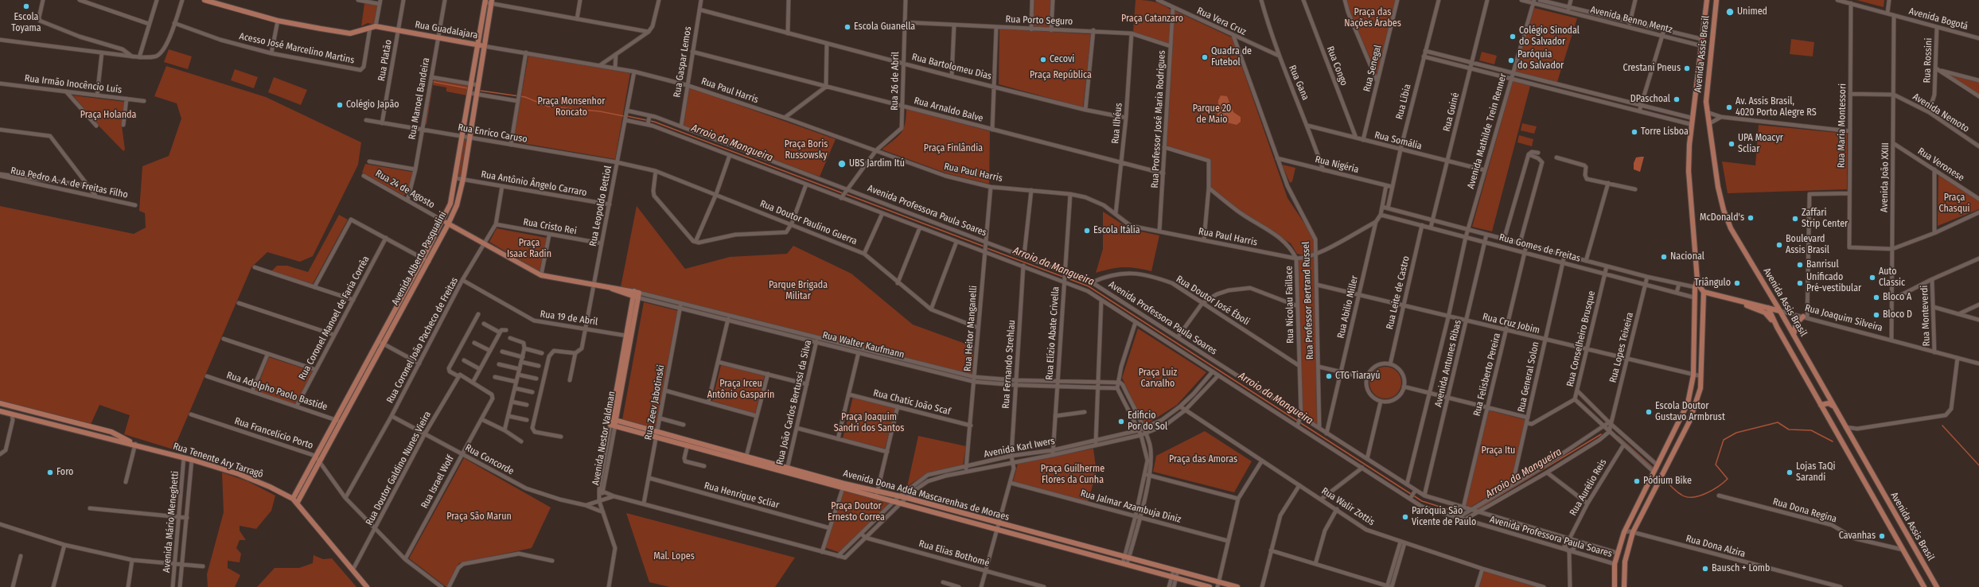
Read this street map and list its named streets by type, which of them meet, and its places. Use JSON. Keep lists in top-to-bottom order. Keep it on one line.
{"streets":{"main road":["Rua Guadalajara","Avenida Assis Brasil","Rua 24 de Agosto","Avenida Alberto Pasqualini","Rua Joaquim Silveira","Rua Walter Kaufmann","Avenida Nestor Valdman","Rua Tenente Ary Tarragô","Avenida Dona Adda Mascarenhas de Moraes"],"street":["Avenida Bogotá","Avenida Benno Mentz","Rua Porto Seguro","Rua Vera Cruz","Acesso José Marcelino Martins","Rua Platão","Rua Rossini","Rua Gaspar Lemos","Rua Congo","Rua Bartolomeu Dias","Rua Senegal","Rua 26 de Abril","Rua Gana","Rua Irmão Inocêncio Luís","Rua Paul Harris","Rua Manoel Bandeira","Rua Líbia","Rua Arnaldo Balve","Rua Guiné","Avenida Nemoto","Rua Professor José Maria Rodrigues","Rua Ilhéus","Rua Maria Montessori","Avenida Mathilde Trein Renner","Rua Enrico Caruso","Rua Somália","Rua Nigéria","Rua Veronese","Avenida João XXIII","Rua Pedro A. A. de Freitas Filho","Rua Antônio Ângelo Carraro","Rua Leopoldo Bettiol","Avenida Professora Paula Soares","Rua Doutor Paulino Guerra","Rua Cristo Rei","Rua Gomes de Freitas","Rua Leite de Castro","Rua Doutor José Éboli","Rua Professor Bertrand Russel","Rua Nicolau Faillace","Rua Abilio Miller","Rua Monteverdi","Rua Coronel Manoel de Faria Corrêa","Rua 19 de Abril","Rua Cruz Jobim","Rua Heitor Manganelli","Rua Elízio Abate Crivella","Rua Conselheiro Brusque","Rua Coronel João Pacheco de Freitas","Rua Lopes Teixeira","Avenida Antunes Ribas","Rua Fernando Strehlau","Rua Felisberto Pereira","Rua General Solon","Rua Adolpho Paolo Bastide","Rua Zeev Jabotinski","Rua João Carlos Bertussi da Silva","Rua Chatic João Scaf","Rua Francelício Porto","Avenida Karl Iwers","Rua Concorde","Rua Doutor Galdino Nunes Vieira","Rua Israel Wolf","Rua Aurélio Reis","Rua Henrique Scliar","Rua Jalmar Azambuja Diniz","Rua Walir Zottis","Rua Dona Regina","Avenida Mário Meneghetti","Rua Dona Alzira","Rua Elias Bothomé"]},"crossings":[["Avenida Bogotá","Rua Rossini"],["Avenida Bogotá","Rua Maria Montessori"],["Avenida Bogotá","Avenida João XXIII"],["Avenida Benno Mentz","Avenida Assis Brasil"],["Avenida Benno Mentz","Avenida Mathilde Trein Renner"],["Rua Porto Seguro","Rua 26 de Abril"],["Rua Porto Seguro","Rua Professor José Maria Rodrigues"],["Rua Porto Seguro","Rua Ilhéus"],["Rua Vera Cruz","Rua Gana"],["Rua Vera Cruz","Rua Professor José Maria Rodrigues"],["Rua Vera Cruz","Rua Professor Bertrand Russel"],["Rua Guadalajara","Acesso José Marcelino Martins"],["Rua Guadalajara","Rua Platão"],["Rua Guadalajara","Rua Gaspar Lemos"],["Rua Guadalajara","Rua Paul Harris"],["Rua Guadalajara","Rua Manoel Bandeira"],["Rua Guadalajara","Rua Leopoldo Bettiol"],["Rua Guadalajara","Avenida Alberto Pasqualini"],["Avenida Assis Brasil","Rua Joaquim Silveira"],["Avenida Assis Brasil","Rua Dona Regina"],["Rua Platão","Rua Enrico Caruso"],["Rua Rossini","Avenida Nemoto"],["Rua Gaspar Lemos","Rua Bartolomeu Dias"],["Rua Gaspar Lemos","Rua Paul Harris"],["Rua Gaspar Lemos","Rua Arnaldo Balve"],["Rua Gaspar Lemos","Avenida Professora Paula Soares"],["Rua Congo","Rua Somália"],["Rua Bartolomeu Dias","Rua 26 de Abril"],["Rua Bartolomeu Dias","Rua Ilhéus"],["Rua Senegal","Rua Somália"],["Rua 26 de Abril","Rua Paul Harris"],["Rua 26 de Abril","Rua Arnaldo Balve"],["Rua 26 de Abril","Avenida Professora Paula Soares"],["Rua Gana","Rua Somália"],["Rua Gana","Rua Nigéria"],["Rua Paul Harris","Rua Professor José Maria Rodrigues"],["Rua Paul Harris","Rua Ilhéus"],["Rua Paul Harris","Rua Nicolau Faillace"],["Rua Paul Harris","Rua Heitor Manganelli"],["Rua Paul Harris","Rua Elízio Abate Crivella"],["Rua Manoel Bandeira","Rua Enrico Caruso"],["Rua Manoel Bandeira","Rua 24 de Agosto"],["Rua Líbia","Rua Somália"],["Rua Líbia","Rua Nigéria"],["Rua Líbia","Rua Gomes de Freitas"],["Rua Arnaldo Balve","Rua Professor José Maria Rodrigues"],["Rua Arnaldo Balve","Rua Ilhéus"],["Rua Guiné","Rua Somália"],["Rua Guiné","Rua Gomes de Freitas"],["Avenida Nemoto","Avenida João XXIII"],["Rua Maria Montessori","Avenida João XXIII"],["Avenida Mathilde Trein Renner","Rua Somália"],["Avenida Mathilde Trein Renner","Rua Gomes de Freitas"],["Avenida Mathilde Trein Renner","Avenida Antunes Ribas"],["Rua Enrico Caruso","Rua Leopoldo Bettiol"],["Rua Enrico Caruso","Rua Doutor Paulino Guerra"],["Rua Enrico Caruso","Avenida Alberto Pasqualini"],["Rua Nigéria","Rua Professor Bertrand Russel"],["Rua Nigéria","Rua Abilio Miller"],["Rua Veronese","Avenida João XXIII"],["Avenida João XXIII","Rua Joaquim Silveira"],["Rua Antônio Ângelo Carraro","Rua Leopoldo Bettiol"],["Rua Antônio Ângelo Carraro","Avenida Alberto Pasqualini"],["Rua Antônio Ângelo Carraro","Rua Coronel João Pacheco de Freitas"],["Rua 24 de Agosto","Rua Leopoldo Bettiol"],["Rua 24 de Agosto","Avenida Alberto Pasqualini"],["Rua 24 de Agosto","Rua Coronel João Pacheco de Freitas"],["Rua 24 de Agosto","Rua Walter Kaufmann"],["Rua Leopoldo Bettiol","Avenida Professora Paula Soares"],["Rua Leopoldo Bettiol","Rua Doutor Paulino Guerra"],["Rua Leopoldo Bettiol","Rua Cristo Rei"],["Rua Leopoldo Bettiol","Rua 19 de Abril"],["Rua Leopoldo Bettiol","Rua Walter Kaufmann"],["Avenida Professora Paula Soares","Rua Doutor José Éboli"],["Avenida Professora Paula Soares","Rua Professor Bertrand Russel"],["Avenida Professora Paula Soares","Rua Nicolau Faillace"],["Avenida Professora Paula Soares","Rua Abilio Miller"],["Avenida Professora Paula Soares","Rua Heitor Manganelli"],["Avenida Professora Paula Soares","Rua Elízio Abate Crivella"],["Avenida Professora Paula Soares","Rua Lopes Teixeira"],["Avenida Professora Paula Soares","Avenida Antunes Ribas"],["Avenida Professora Paula Soares","Rua Fernando Strehlau"],["Avenida Professora Paula Soares","Rua Felisberto Pereira"],["Avenida Professora Paula Soares","Avenida Karl Iwers"],["Avenida Professora Paula Soares","Rua Aurélio Reis"],["Rua Doutor Paulino Guerra","Rua Heitor Manganelli"],["Rua Cristo Rei","Rua Coronel João Pacheco de Freitas"],["Rua Gomes de Freitas","Rua Leite de Castro"],["Rua Gomes de Freitas","Rua Abilio Miller"],["Rua Gomes de Freitas","Rua Conselheiro Brusque"],["Rua Gomes de Freitas","Rua Lopes Teixeira"],["Rua Gomes de Freitas","Avenida Antunes Ribas"],["Rua Gomes de Freitas","Rua Felisberto Pereira"],["Rua Gomes de Freitas","Rua General Solon"],["Avenida Alberto Pasqualini","Rua Adolpho Paolo Bastide"],["Avenida Alberto Pasqualini","Rua Francelício Porto"],["Avenida Alberto Pasqualini","Rua Tenente Ary Tarragô"],["Rua Leite de Castro","Rua Cruz Jobim"],["Rua Doutor José Éboli","Rua Nicolau Faillace"],["Rua Professor Bertrand Russel","Rua Cruz Jobim"],["Rua Abilio Miller","Rua Cruz Jobim"],["Rua Monteverdi","Rua Joaquim Silveira"],["Rua Coronel Manoel de Faria Corrêa","Rua Adolpho Paolo Bastide"],["Rua 19 de Abril","Rua Coronel João Pacheco de Freitas"],["Rua 19 de Abril","Avenida Nestor Valdman"],["Rua Cruz Jobim","Rua Conselheiro Brusque"],["Rua Cruz Jobim","Rua Lopes Teixeira"],["Rua Cruz Jobim","Avenida Antunes Ribas"],["Rua Cruz Jobim","Rua Felisberto Pereira"],["Rua Cruz Jobim","Rua General Solon"],["Rua Heitor Manganelli","Rua Walter Kaufmann"],["Rua Heitor Manganelli","Rua Chatic João Scaf"],["Rua Heitor Manganelli","Avenida Karl Iwers"],["Rua Elízio Abate Crivella","Rua Walter Kaufmann"],["Rua Elízio Abate Crivella","Avenida Karl Iwers"],["Rua Conselheiro Brusque","Rua General Solon"],["Rua Coronel João Pacheco de Freitas","Rua Francelício Porto"],["Rua Coronel João Pacheco de Freitas","Rua Concorde"],["Rua Walter Kaufmann","Rua Fernando Strehlau"],["Rua Walter Kaufmann","Rua Zeev Jabotinski"],["Rua Walter Kaufmann","Rua João Carlos Bertussi da Silva"],["Rua Walter Kaufmann","Avenida Nestor Valdman"],["Rua Lopes Teixeira","Rua General Solon"],["Rua Fernando Strehlau","Avenida Karl Iwers"],["Rua Fernando Strehlau","Avenida Dona Adda Mascarenhas de Moraes"],["Rua Fernando Strehlau","Rua Jalmar Azambuja Diniz"],["Rua Fernando Strehlau","Rua Elias Bothomé"],["Rua Zeev Jabotinski","Rua Henrique Scliar"],["Rua Zeev Jabotinski","Avenida Dona Adda Mascarenhas de Moraes"],["Rua João Carlos Bertussi da Silva","Avenida Dona Adda Mascarenhas de Moraes"],["Rua Francelício Porto","Rua Doutor Galdino Nunes Vieira"],["Rua Francelício Porto","Rua Israel Wolf"],["Avenida Nestor Valdman","Rua Concorde"],["Avenida Nestor Valdman","Avenida Dona Adda Mascarenhas de Moraes"],["Avenida Karl Iwers","Avenida Dona Adda Mascarenhas de Moraes"],["Avenida Karl Iwers","Rua Walir Zottis"],["Avenida Karl Iwers","Rua Elias Bothomé"],["Rua Concorde","Rua Doutor Galdino Nunes Vieira"],["Rua Concorde","Rua Israel Wolf"],["Rua Tenente Ary Tarragô","Rua Doutor Galdino Nunes Vieira"],["Rua Tenente Ary Tarragô","Avenida Mário Meneghetti"]],"water":["Arroio da Mangueira"],"parks":["Praça das Nações Árabes","Praça Catanzaro","Praça República","Praça Monsenhor Roncato","Parque 20 de Maio","Praça Holanda","Praça Boris Russowsky","Praça Finlândia","Praça Chasqui","Praça Isaac Radin","Parque Brigada Militar","Praça Luiz Carvalho","Praça Irceu Antônio Gasparin","Praça Joaquim Sandri dos Santos","Praça Itu","Praça das Amoras","Praça Guilherme Flores da Cunha","Praça Doutor Ernesto Correa","Praça São Marun","Mal. Lopes"],"places":["Escola Toyama","Unimed","Escola Guanella","Colégio Sinodal do Salvador","Quadra de Futebol","Cecovi","Paróquia do Salvador","Crestani Pneus","DPaschoal","Colégio Japão","Av. Assis Brasil, 4020 Porto Alegre RS","Torre Lisboa","UPA Moacyr Scliar","UBS Jardim Itú","McDonald's","Zaffari Strip Center","Escola Itália","Boulevard Assis Brasil","Nacional","Banrisul","Auto Classic","Triângulo","Unificado Pré-vestibular","Bloco A","Bloco D","CTG Tiarayú","Escola Doutor Gustavo Armbrust","Edificio Por do Sol","Foro","Lojas TaQi Sarandi","Pódium Bike","Paróquia São Vicente de Paulo","Cavanhas","Bausch + Lomb"]}
